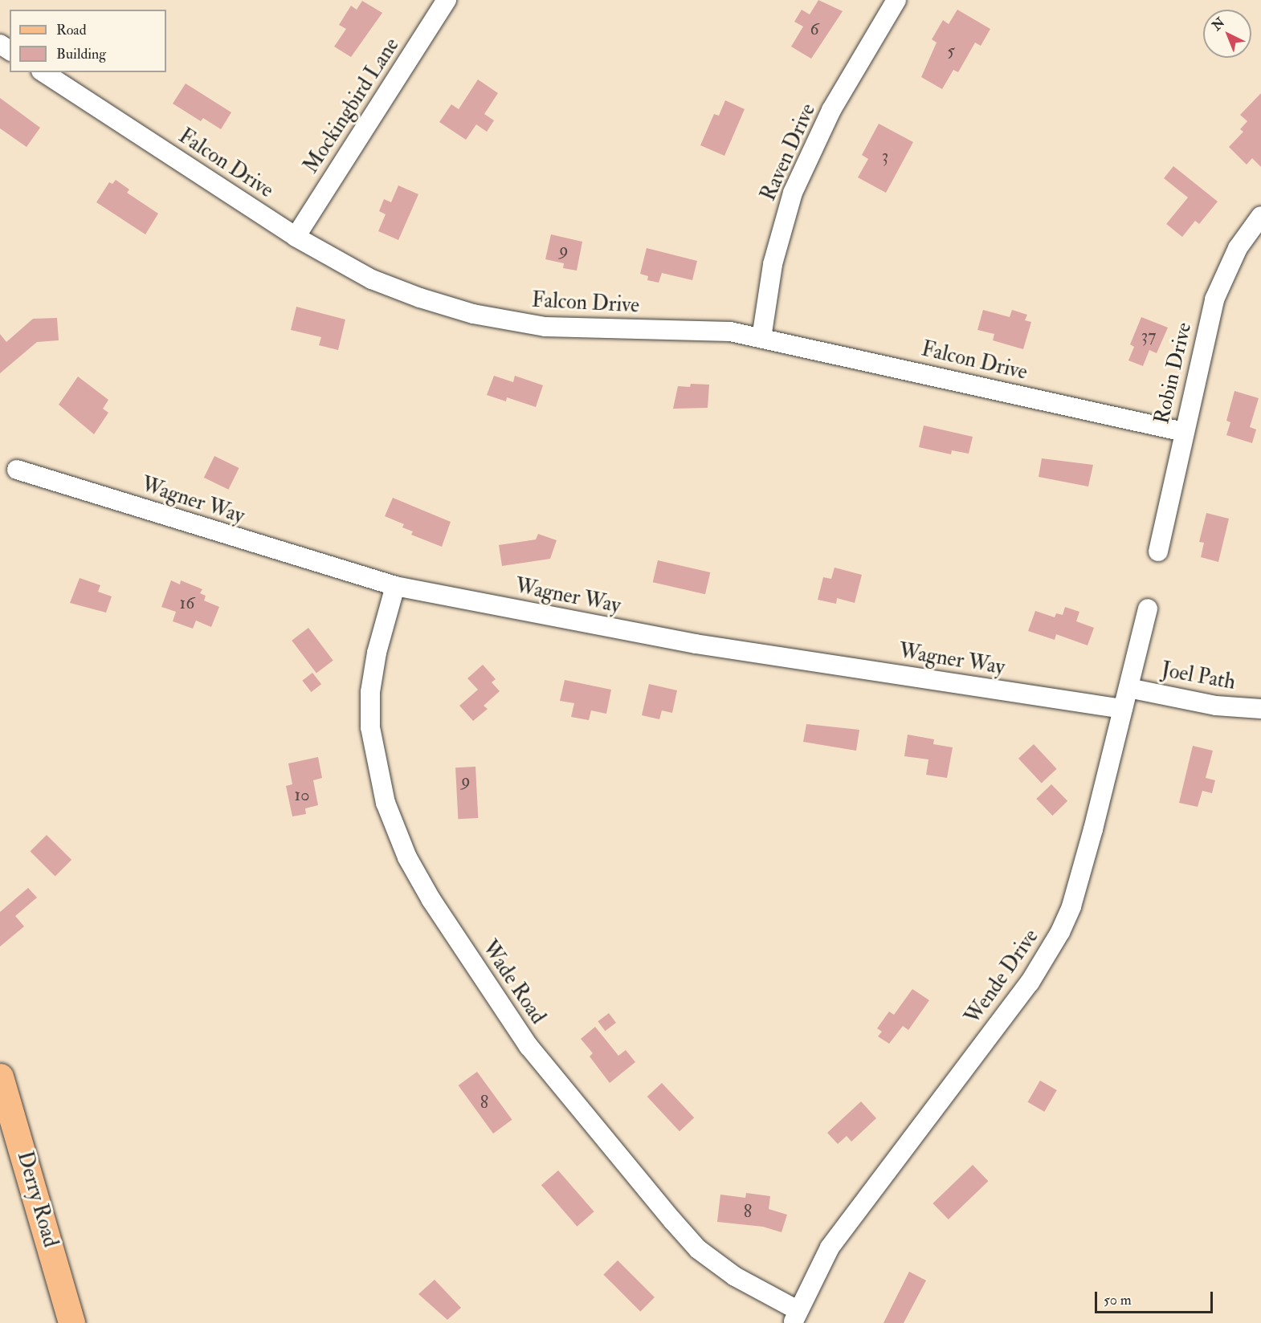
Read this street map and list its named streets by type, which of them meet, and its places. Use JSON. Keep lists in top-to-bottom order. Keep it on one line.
{"streets":{"main road":["Derry Road"],"street":["Mockingbird Lane","Raven Drive","Falcon Drive","Robin Drive","Wagner Way","Joel Path","Wende Drive","Wade Road"]},"crossings":[["Mockingbird Lane","Falcon Drive"],["Raven Drive","Falcon Drive"],["Falcon Drive","Robin Drive"],["Wagner Way","Wende Drive"],["Wagner Way","Wade Road"],["Joel Path","Wende Drive"],["Wende Drive","Wade Road"]],"house_numbers":["6","5","3","9","37","16","9","10","8","8"],"legend":["Road","Building"],"scale_bar":"50 m","north":"top left"}
